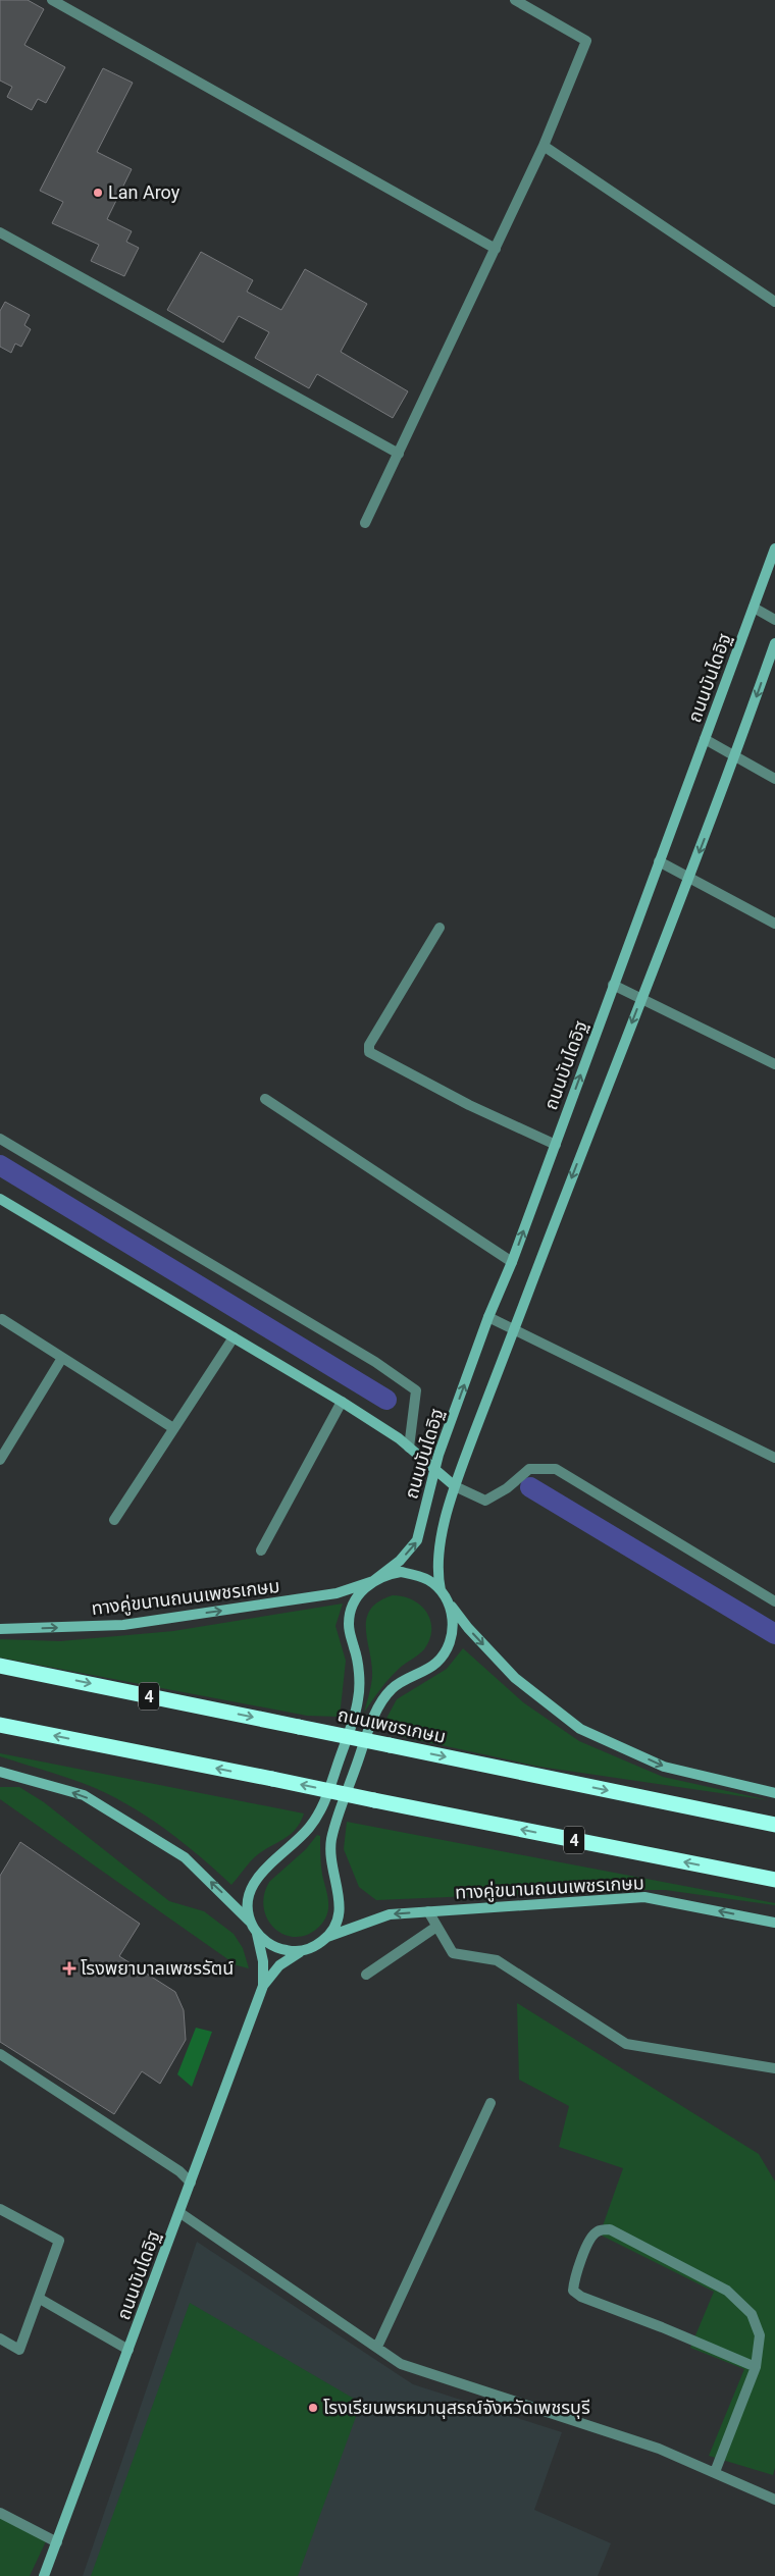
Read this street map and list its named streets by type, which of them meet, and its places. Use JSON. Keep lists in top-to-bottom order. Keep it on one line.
{"streets":{"highway":["4","ถนนเพชรเกษม"],"main road":["ถนนบันไดอิฐ","ทางคู่ขนานถนนเพชรเกษม"]},"crossings":[["ถนนบันไดอิฐ","ทางคู่ขนานถนนเพชรเกษม"]],"places":{"other":["Lan Aroy","โรงเรียนพรหมานุสรณ์จังหวัดเพชรบุรี"],"health":["โรงพยาบาลเพชรรัตน์"]}}
